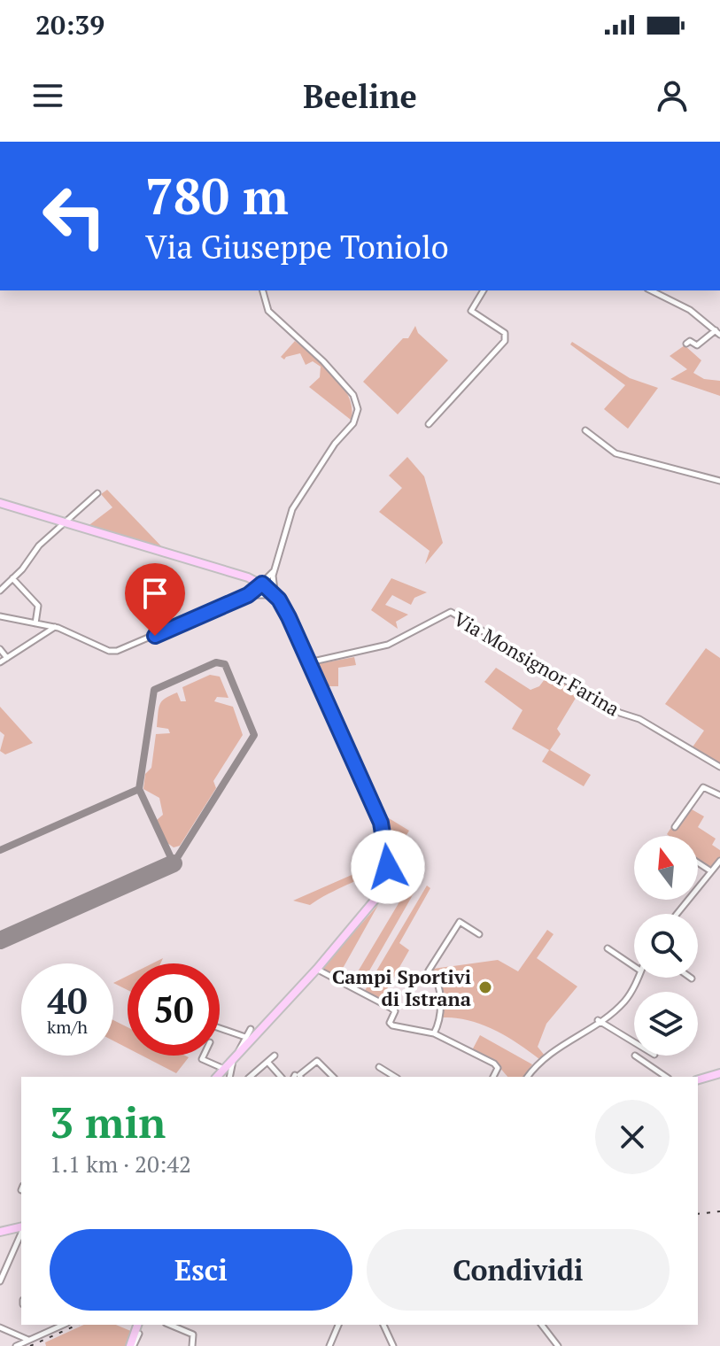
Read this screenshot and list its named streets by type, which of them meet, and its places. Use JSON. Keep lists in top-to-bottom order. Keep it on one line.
{"streets":{"street":["Via Monsignor Farina"]},"places":["Campi Sportivi di Istrana"],"north":"top","page":{"status":"20:39","header":"Beeline","turn":["780 m","Via Giuseppe Toniolo"],"speed":"40 km/h","limit":"50","heading":["3 min","1.1 km · 20:42"],"buttons":["Esci","Condividi"]}}
